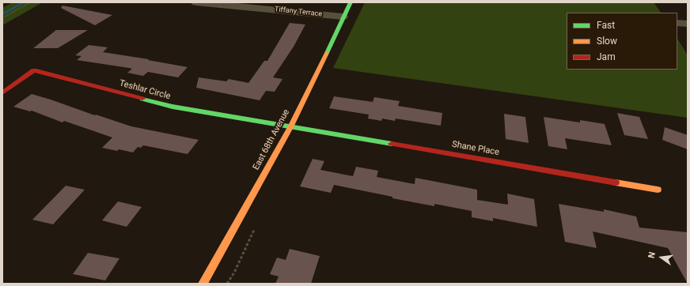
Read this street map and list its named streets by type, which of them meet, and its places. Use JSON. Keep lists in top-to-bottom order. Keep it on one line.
{"streets":{"street":["Tiffany Terrace","Teshlar Circle","East 68th Avenue","Shane Place"]},"crossings":[["Tiffany Terrace","East 68th Avenue"],["Teshlar Circle","East 68th Avenue"],["Teshlar Circle","Shane Place"],["East 68th Avenue","Shane Place"]],"legend":["Fast","Slow","Jam"],"north":"left"}
